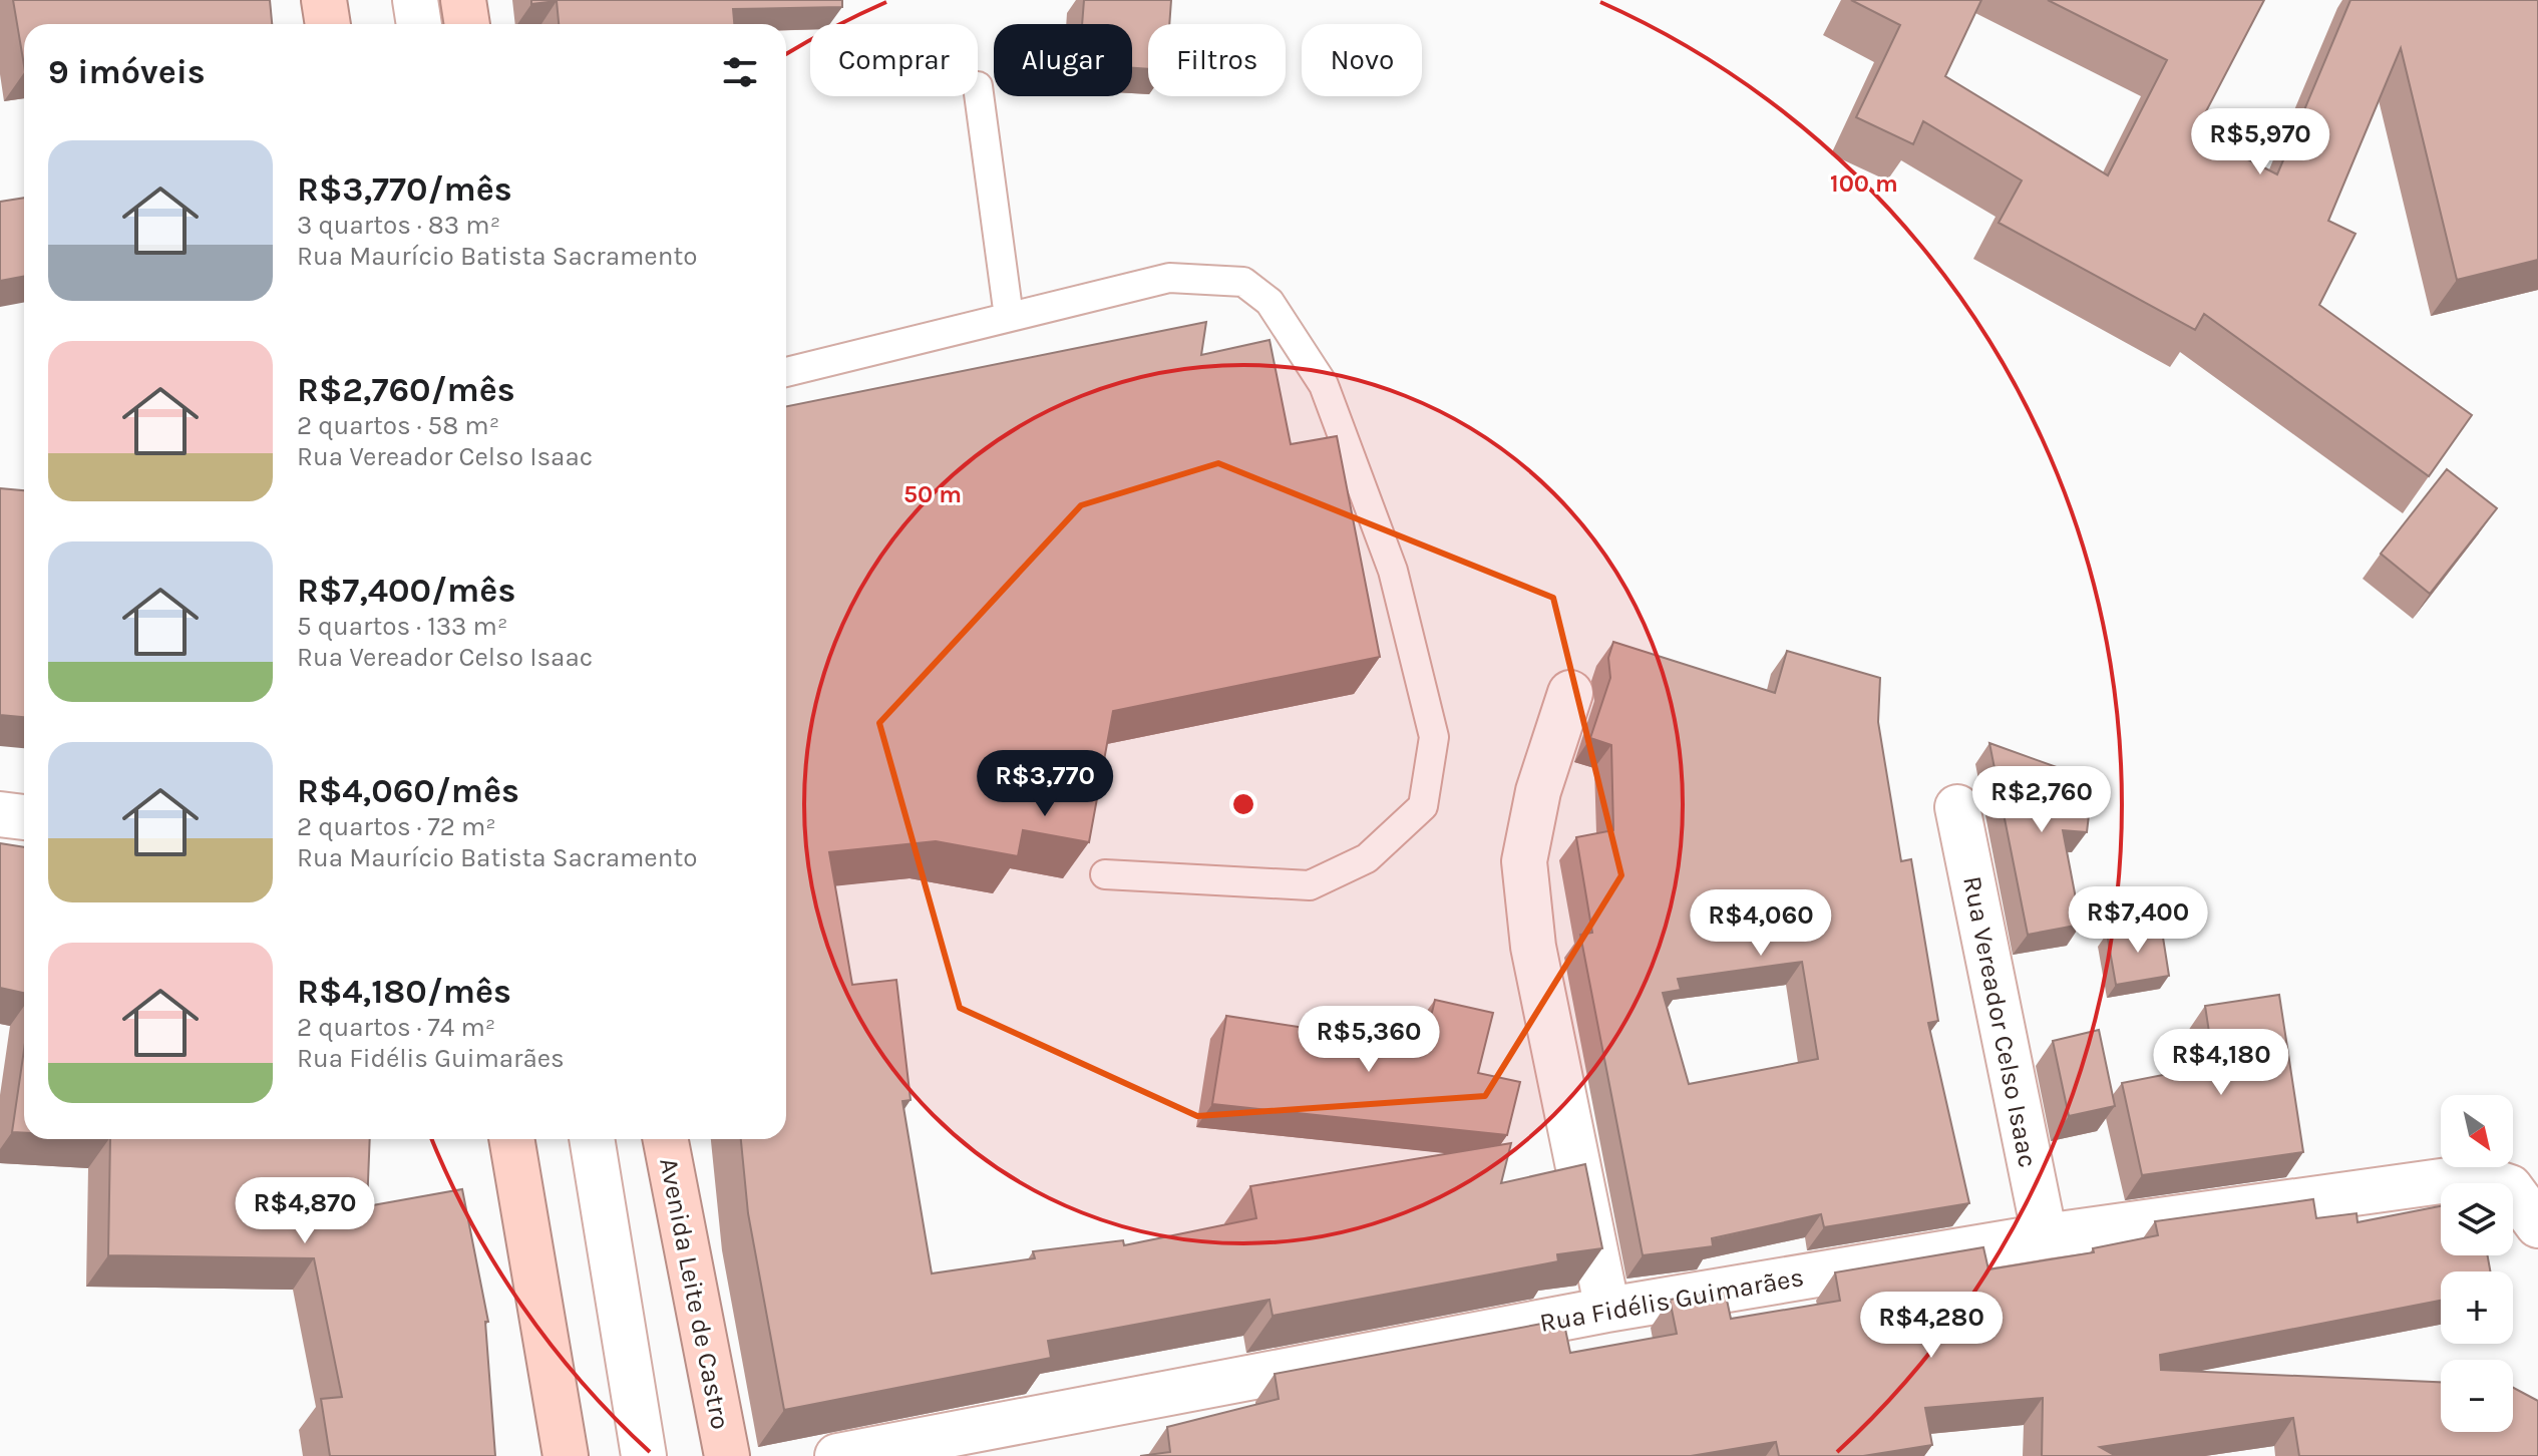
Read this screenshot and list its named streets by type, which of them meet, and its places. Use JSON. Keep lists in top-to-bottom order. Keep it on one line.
{"streets":{"highway":["Avenida Leite de Castro"],"street":["Rua Vereador Celso Isaac","Rua Fidélis Guimarães"]},"crossings":[["Rua Vereador Celso Isaac","Rua Fidélis Guimarães"]],"north":"bottom right","page":{"chip":["Comprar","Alugar","Filtros","Novo"],"heading":"9 imóveis","price":["R$5,970","R$3,770","R$2,760","R$7,400","R$4,060","R$5,360","R$4,180","R$4,870","R$4,280"],"list":[{"name":"R$3,770/mês","note":"3 quartos · 83 m² · Rua Maurício Batista Sacramento"},{"name":"R$2,760/mês","note":"2 quartos · 58 m² · Rua Vereador Celso Isaac"},{"name":"R$7,400/mês","note":"5 quartos · 133 m² · Rua Vereador Celso Isaac"},{"name":"R$4,060/mês","note":"2 quartos · 72 m² · Rua Maurício Batista Sacramento"},{"name":"R$4,180/mês","note":"2 quartos · 74 m² · Rua Fidélis Guimarães"}],"map_buttons":["+","−"]},"rings":["100 m","50 m"]}
